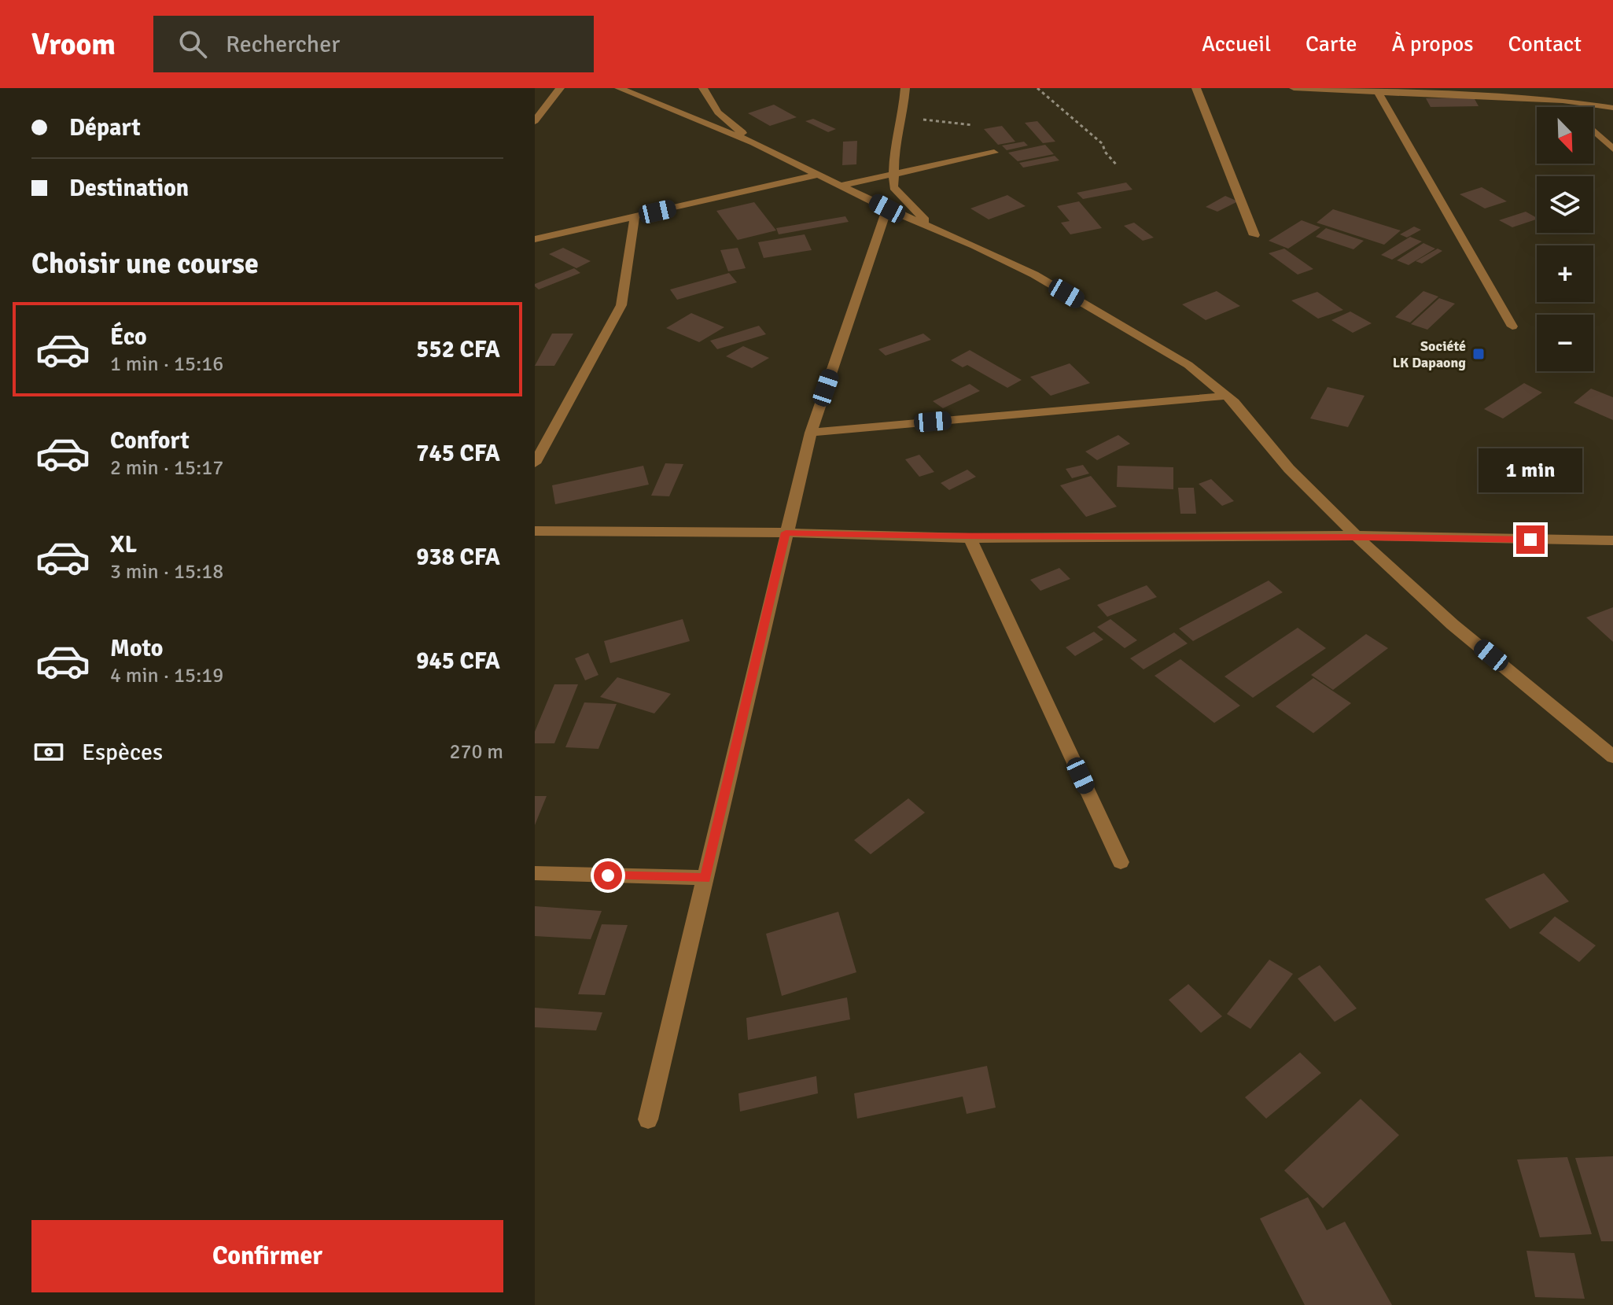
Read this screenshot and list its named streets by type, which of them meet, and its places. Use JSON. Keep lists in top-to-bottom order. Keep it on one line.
{"places":{"transit":["Société LK Dapaong"]},"north":"bottom right","page":{"header":"Vroom","search":"Rechercher","nav":["Accueil","Carte","À propos","Contact"],"banner":["Départ","Destination"],"map_buttons":["+","−"],"heading":"Choisir une course","list":[{"name":"Éco","note":"1 min · 15:16","value":"552 CFA"},{"name":"Confort","note":"2 min · 15:17","value":"745 CFA"},{"name":"XL","note":"3 min · 15:18","value":"938 CFA"},{"name":"Moto","note":"4 min · 15:19","value":"945 CFA"}],"bubble":"1 min","pay":["Espèces","270 m"],"buttons":"Confirmer"}}
